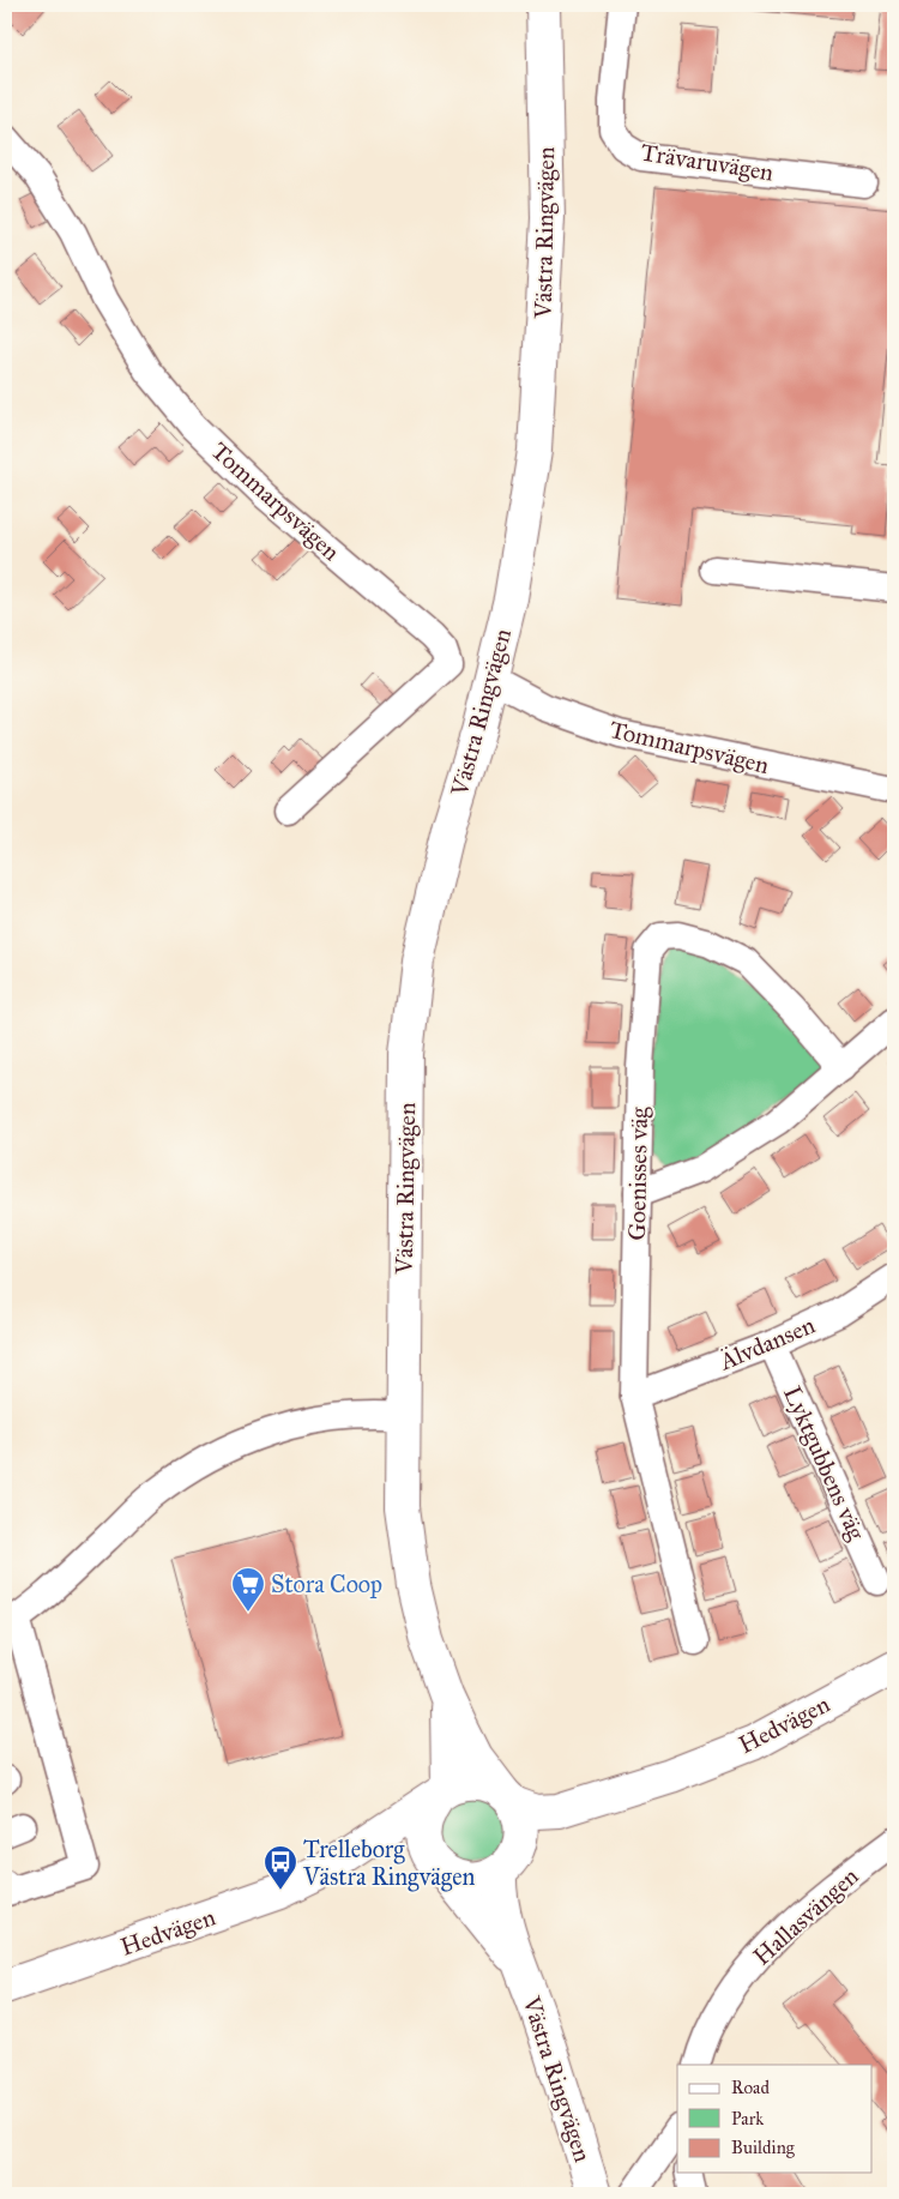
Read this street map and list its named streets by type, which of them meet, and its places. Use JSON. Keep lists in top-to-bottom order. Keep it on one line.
{"streets":{"main road":["Västra Ringvägen","Hedvägen"],"street":["Trävaruvägen","Tommarpsvägen","Goenisses väg","Älvdansen","Lyktgubbens väg","Hallasvängen"]},"crossings":[["Västra Ringvägen","Tommarpsvägen"],["Västra Ringvägen","Hedvägen"],["Goenisses väg","Älvdansen"],["Älvdansen","Lyktgubbens väg"]],"places":{"supermarket":["Stora Coop"],"bus stop":["Trelleborg Västra Ringvägen"]},"legend":["Road","Park","Building"]}
